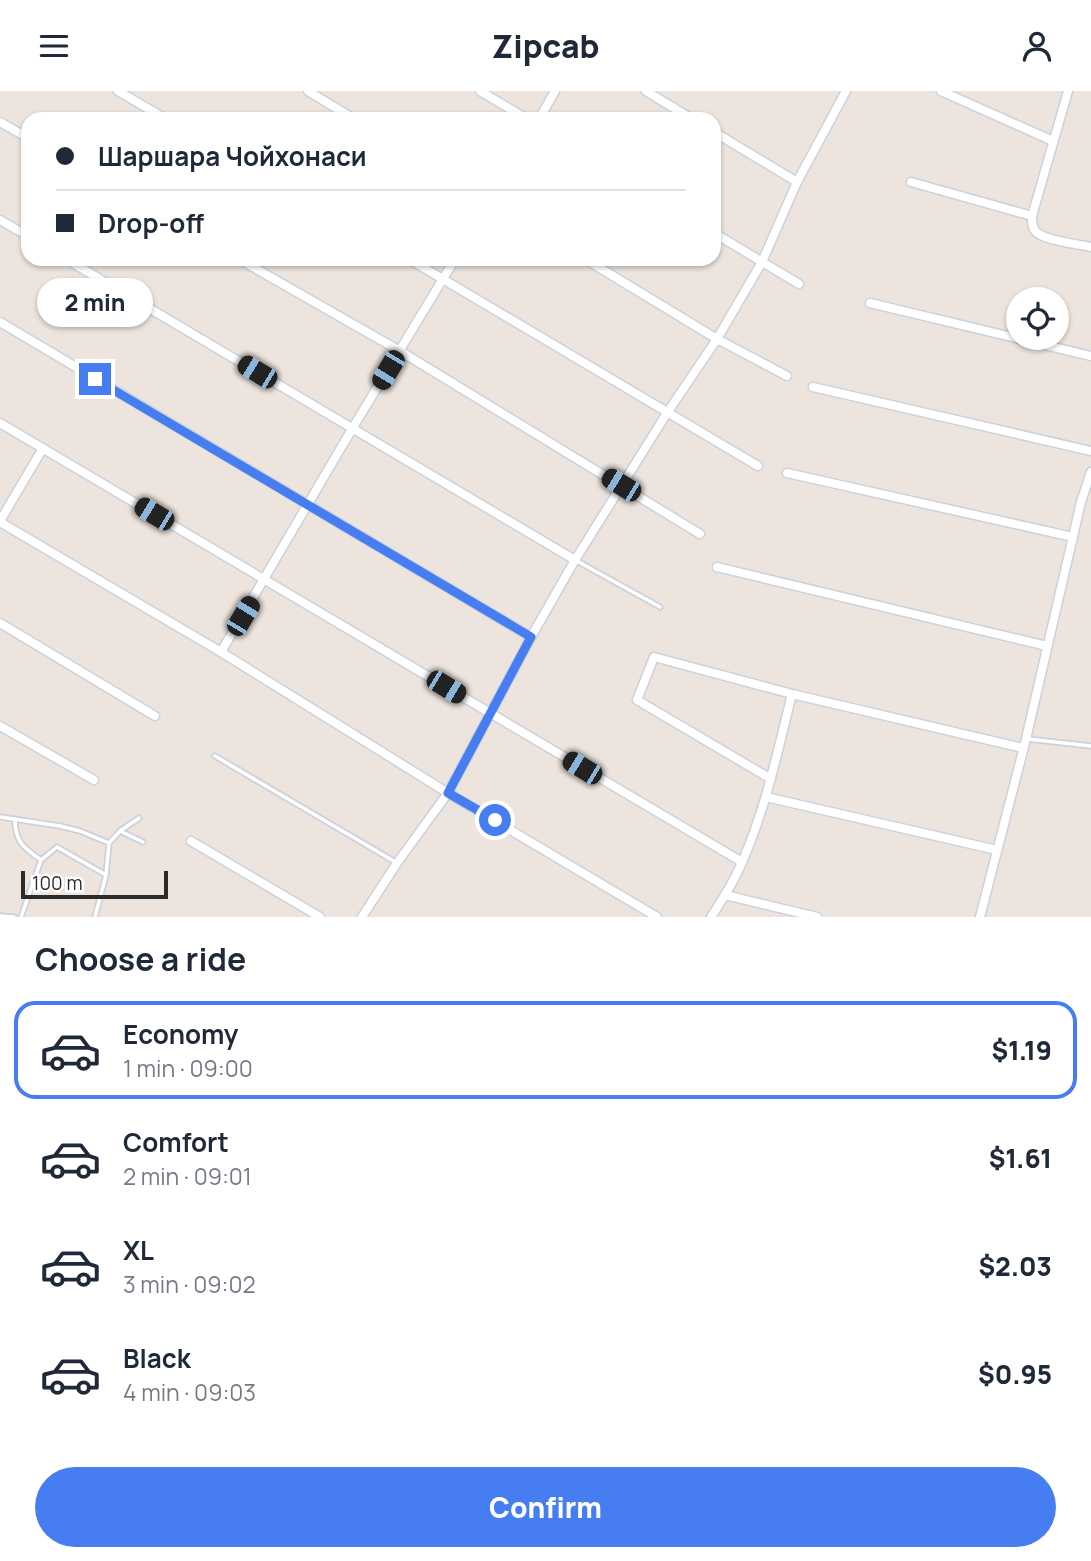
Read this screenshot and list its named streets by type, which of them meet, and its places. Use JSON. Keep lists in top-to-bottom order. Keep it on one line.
{"scale_bar":"100 m","page":{"header":"Zipcab","banner":["Шаршара Чойхонаси","Drop-off"],"bubble":"2 min","scale":"100 m","heading":"Choose a ride","list":[{"name":"Economy","note":"1 min · 09:00","value":"$1.19"},{"name":"Comfort","note":"2 min · 09:01","value":"$1.61"},{"name":"XL","note":"3 min · 09:02","value":"$2.03"},{"name":"Black","note":"4 min · 09:03","value":"$0.95"}],"buttons":"Confirm"}}
